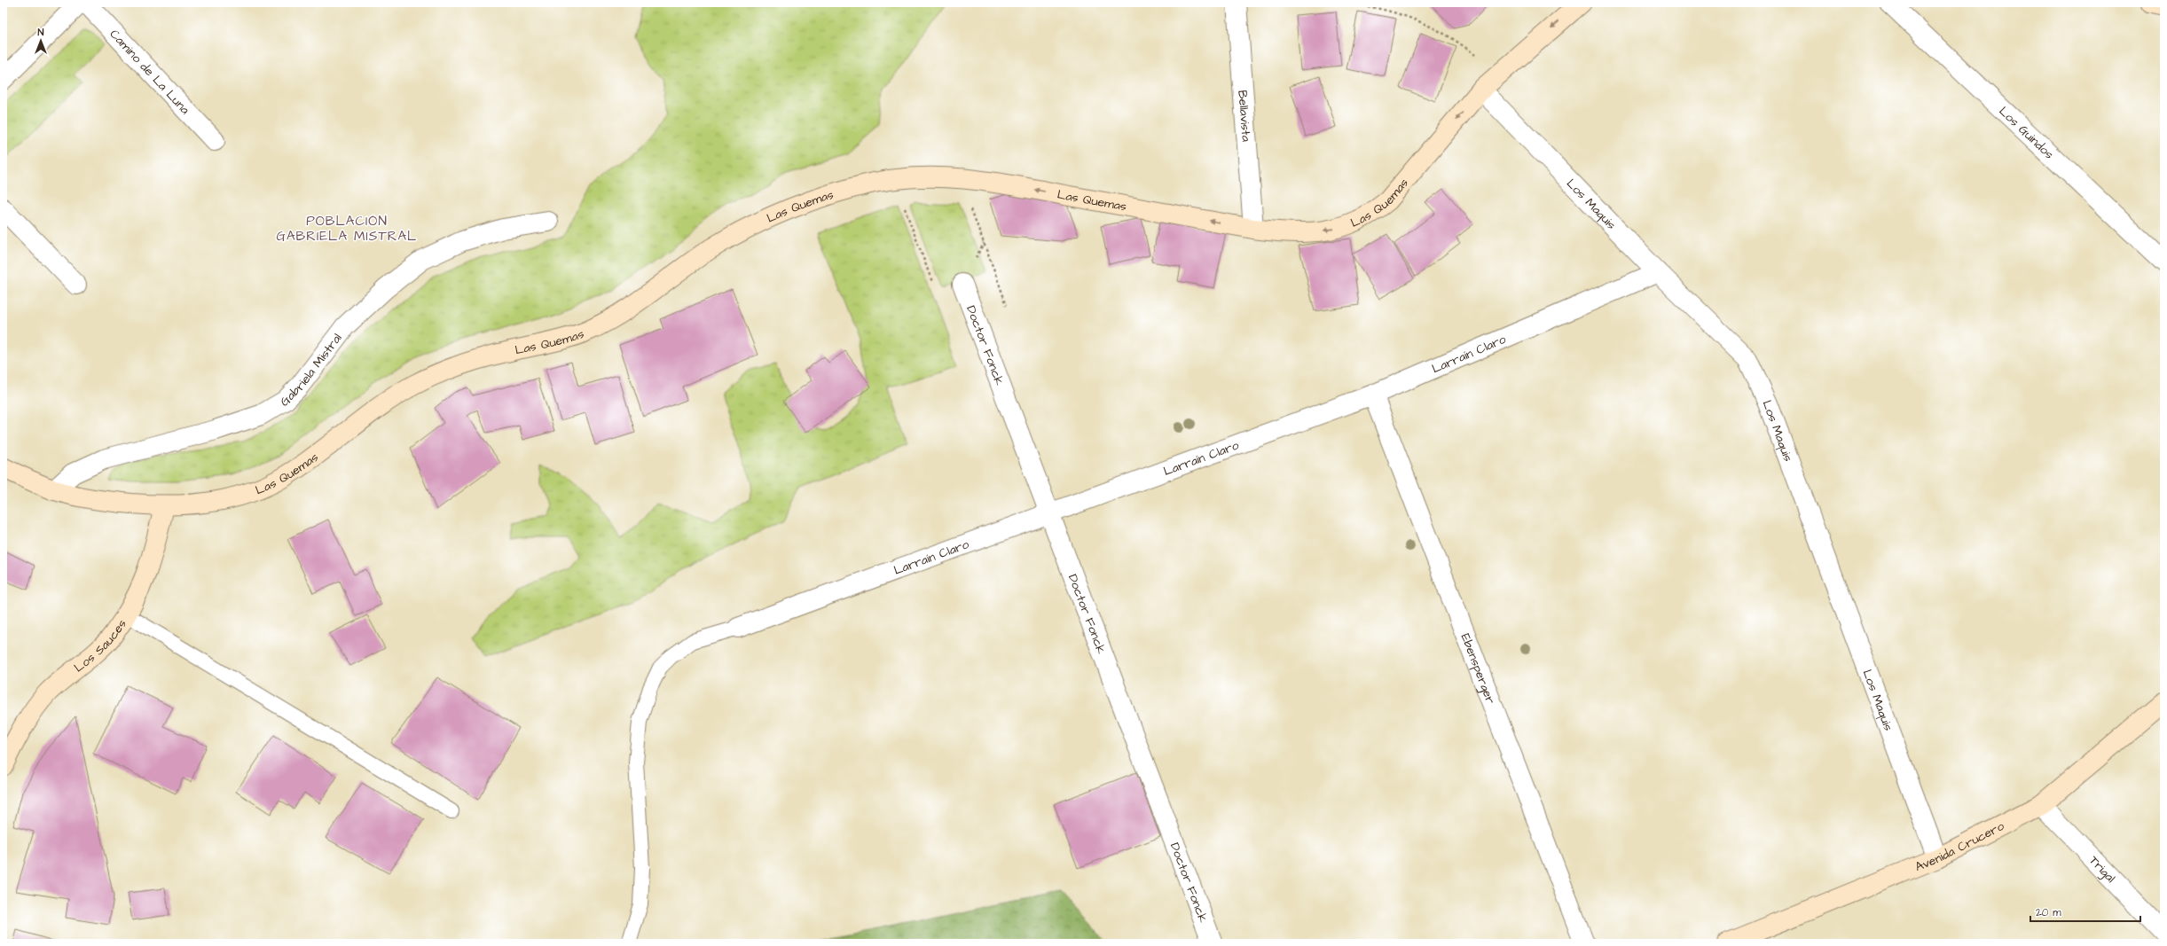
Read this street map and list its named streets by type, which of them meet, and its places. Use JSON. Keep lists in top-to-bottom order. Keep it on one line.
{"streets":{"main road":["Las Quemas","Los Sauces","Avenida Crucero"],"street":["Camino de La Luna","Bellavista","Los Guindos","Los Maquis","Doctor Fonck","Larraín Claro","Gabriela Mistral","Ebensperger","Trigal"]},"crossings":[["Bellavista","Las Quemas"],["Las Quemas","Los Maquis"],["Las Quemas","Gabriela Mistral"],["Las Quemas","Los Sauces"],["Los Maquis","Larraín Claro"],["Los Maquis","Avenida Crucero"],["Doctor Fonck","Larraín Claro"],["Larraín Claro","Ebensperger"],["Avenida Crucero","Trigal"]],"one_way":["Las Quemas"],"districts":["POBLACIÓN GABRIELA MISTRAL"],"scale_bar":"20 m","north":"top"}
